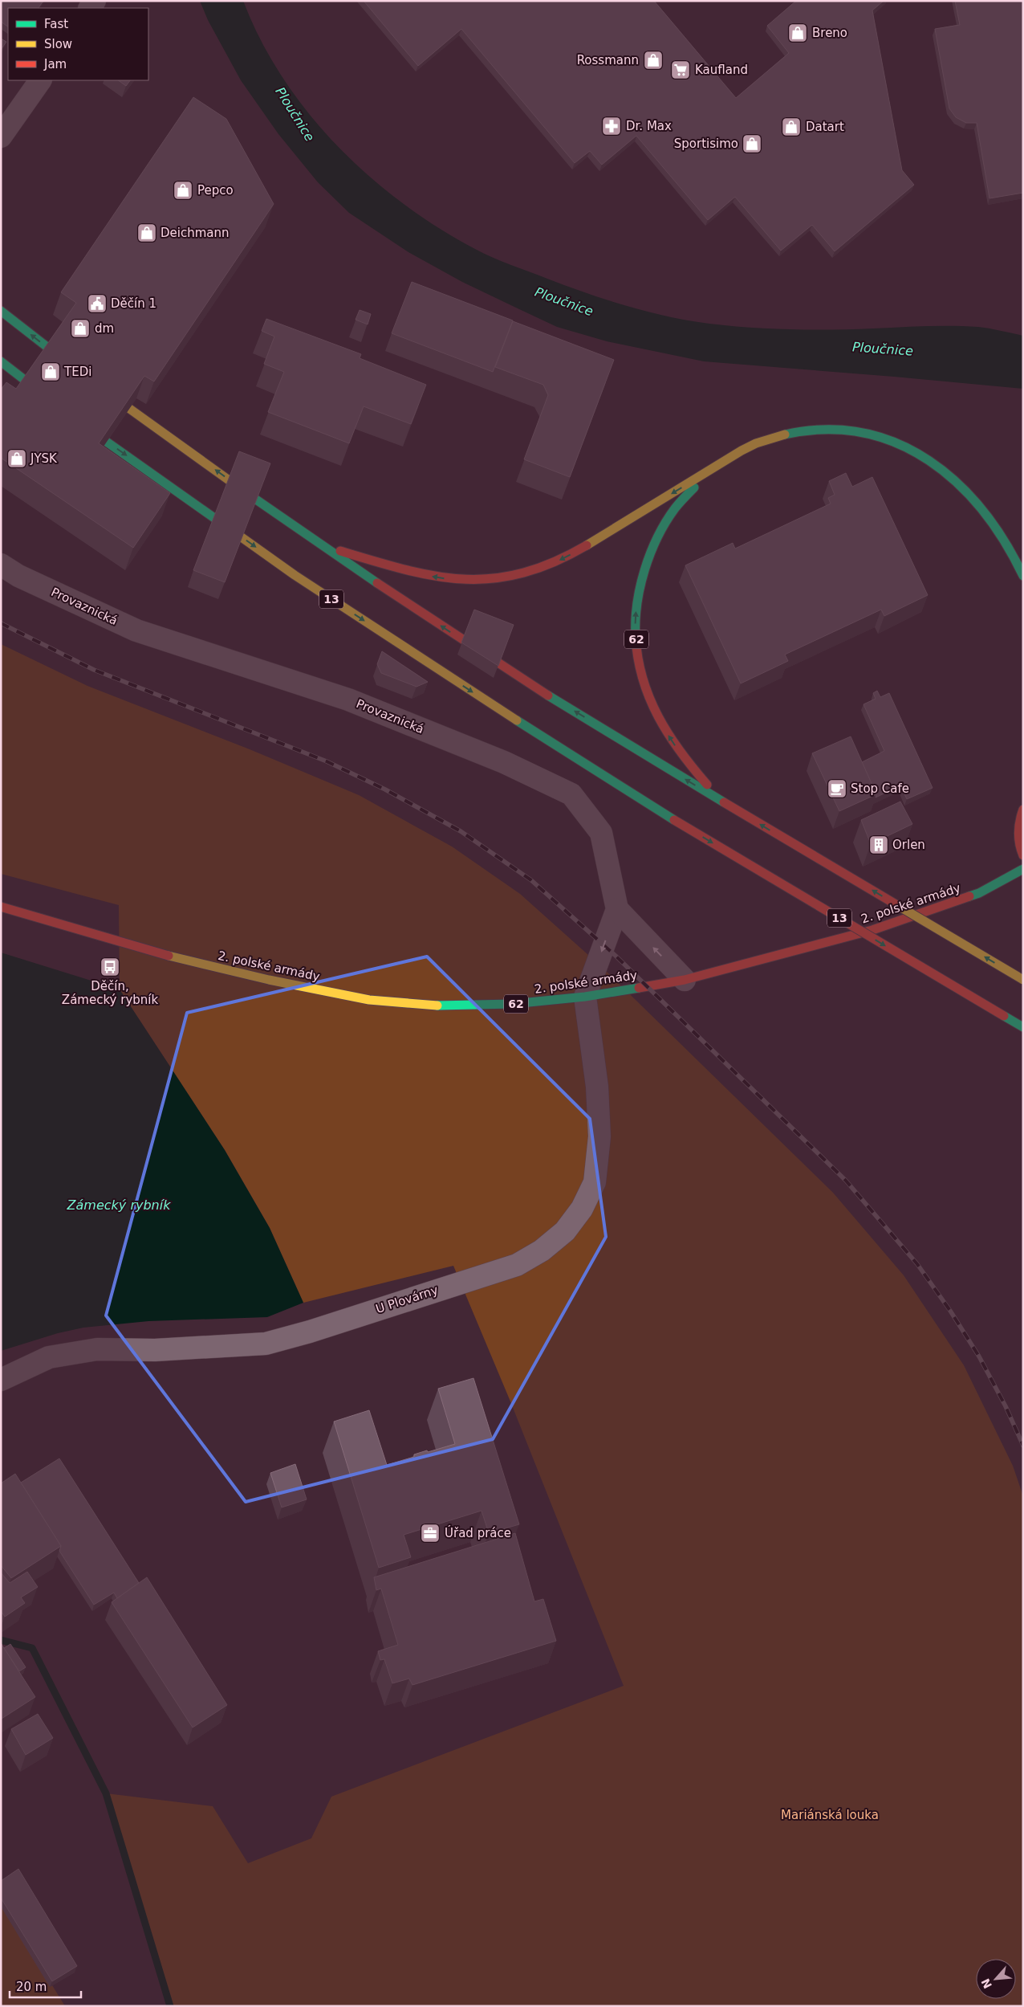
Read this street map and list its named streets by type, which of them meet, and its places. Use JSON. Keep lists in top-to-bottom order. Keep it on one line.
{"streets":{"main road":["13","62","2. polské armády"],"street":["Provaznická","U Plovárny"]},"crossings":[["2. polské armády","U Plovárny"]],"water":["Ploučnice","Zámecký rybník"],"parks":["Mariánská louka"],"places":{"shop":["Breno","Rossmann","Datart","Sportisimo","Pepco","Deichmann","dm","TEDi","JYSK"],"supermarket":["Kaufland"],"pharmacy":["Dr. Max"],"public building":["Děčín 1"],"cafe":["Stop Cafe"],"building":["Orlen"],"bus stop":["Děčín, Zámecký rybník"],"office":["Úřad práce"]},"legend":["Fast","Slow","Jam"],"scale_bar":"20 m","north":"bottom left"}
